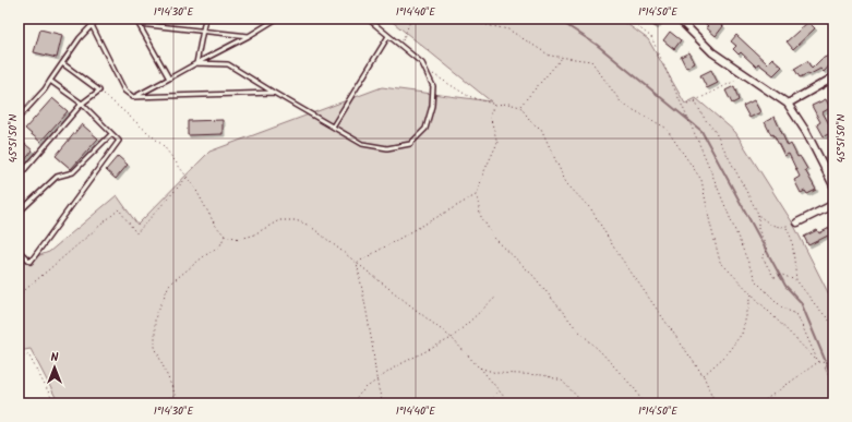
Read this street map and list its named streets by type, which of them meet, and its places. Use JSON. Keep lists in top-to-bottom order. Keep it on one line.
{"north":"top","coordinates":["1°14'30\"E","1°14'40\"E","1°14'50\"E","45°51'50\"N"]}
